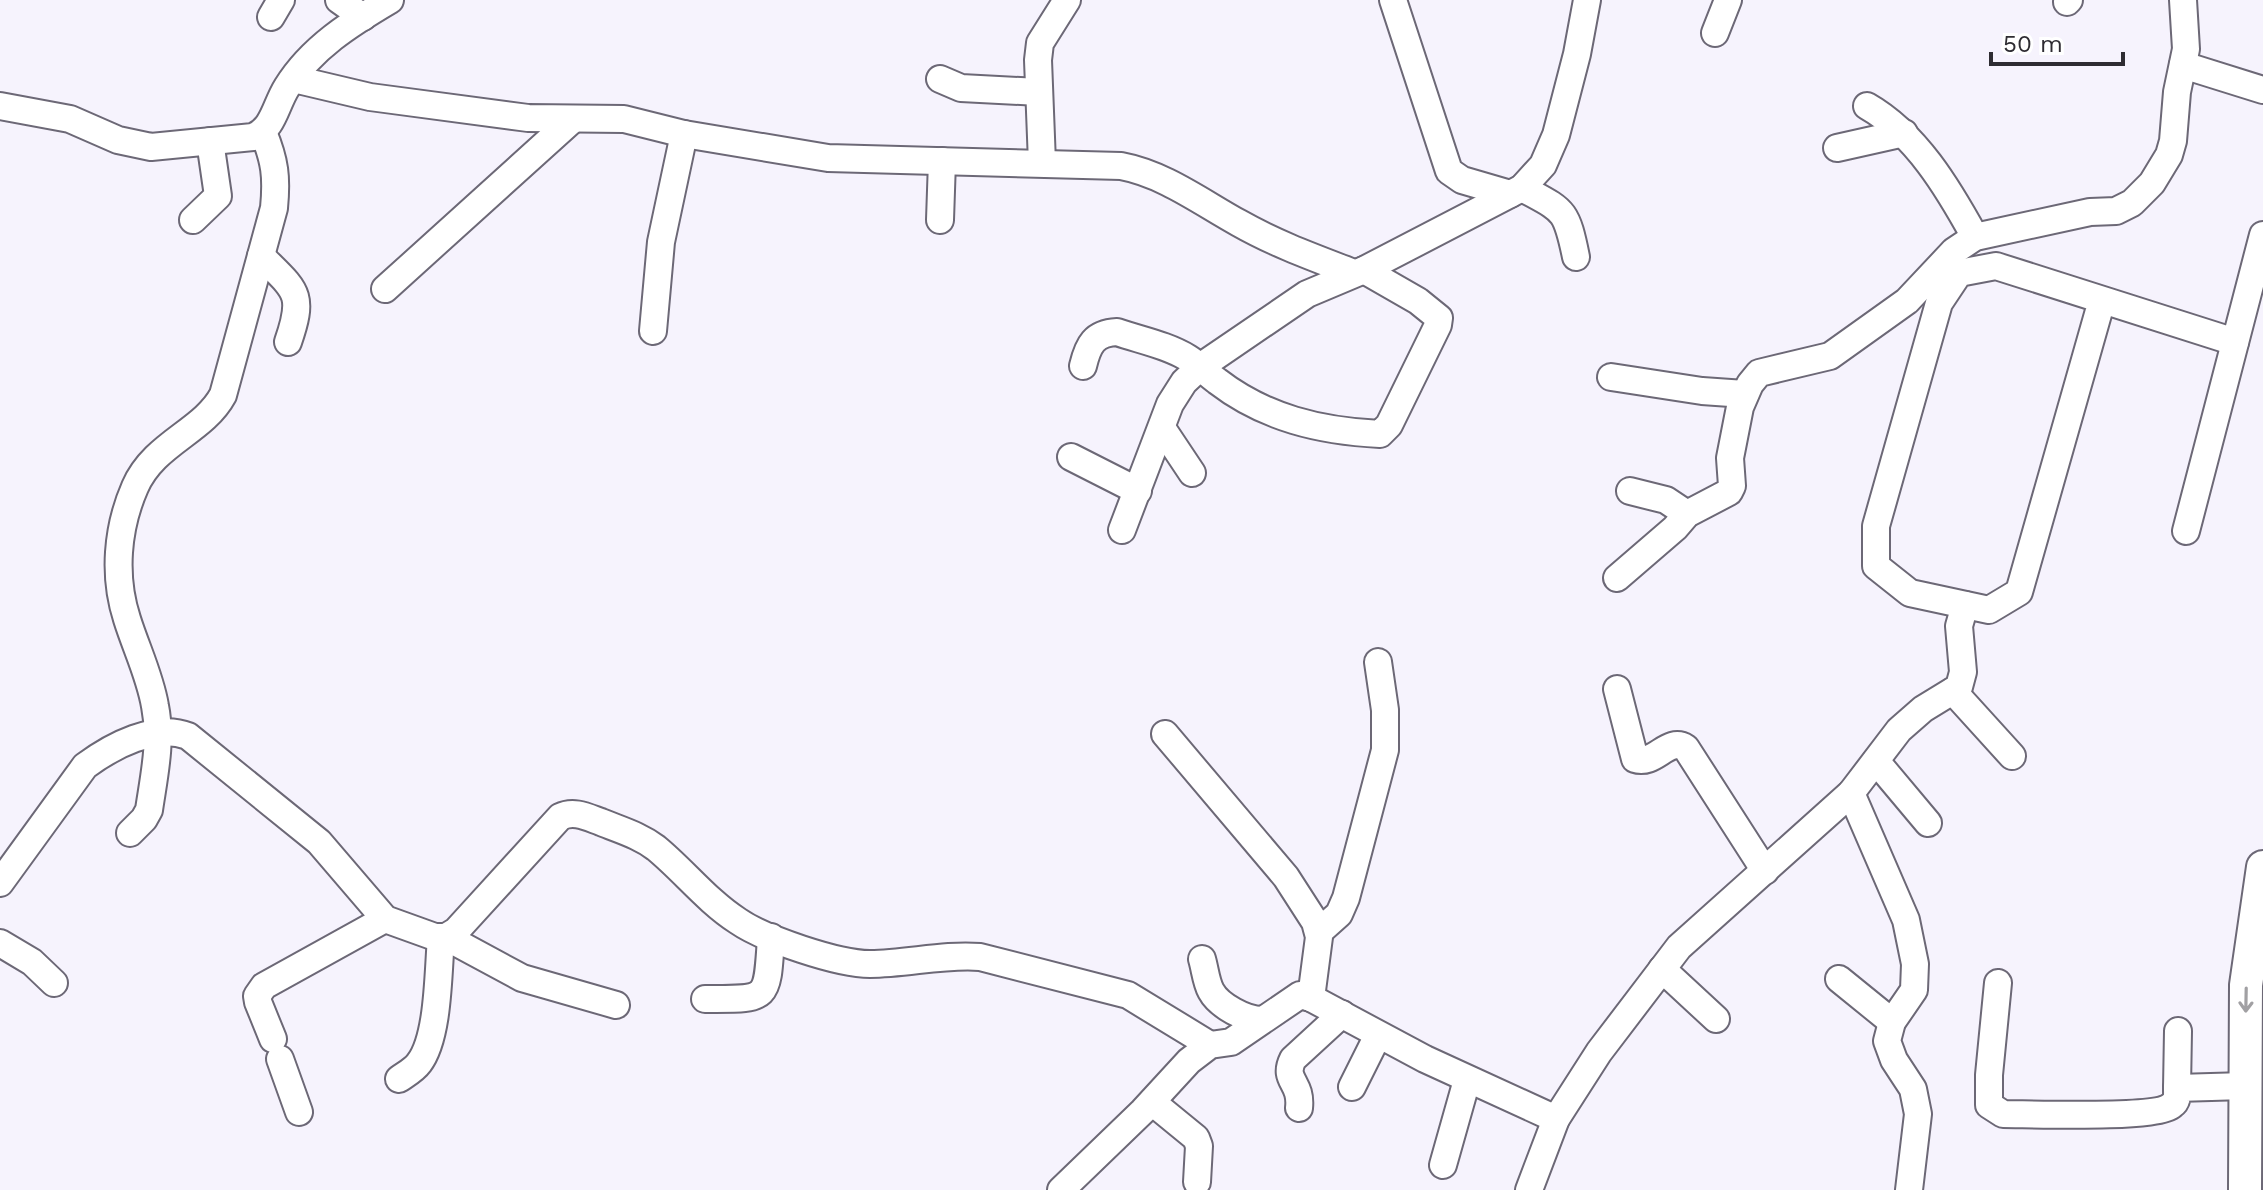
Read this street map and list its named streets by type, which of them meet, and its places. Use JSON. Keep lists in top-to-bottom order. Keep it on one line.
{"scale_bar":"50 m"}
